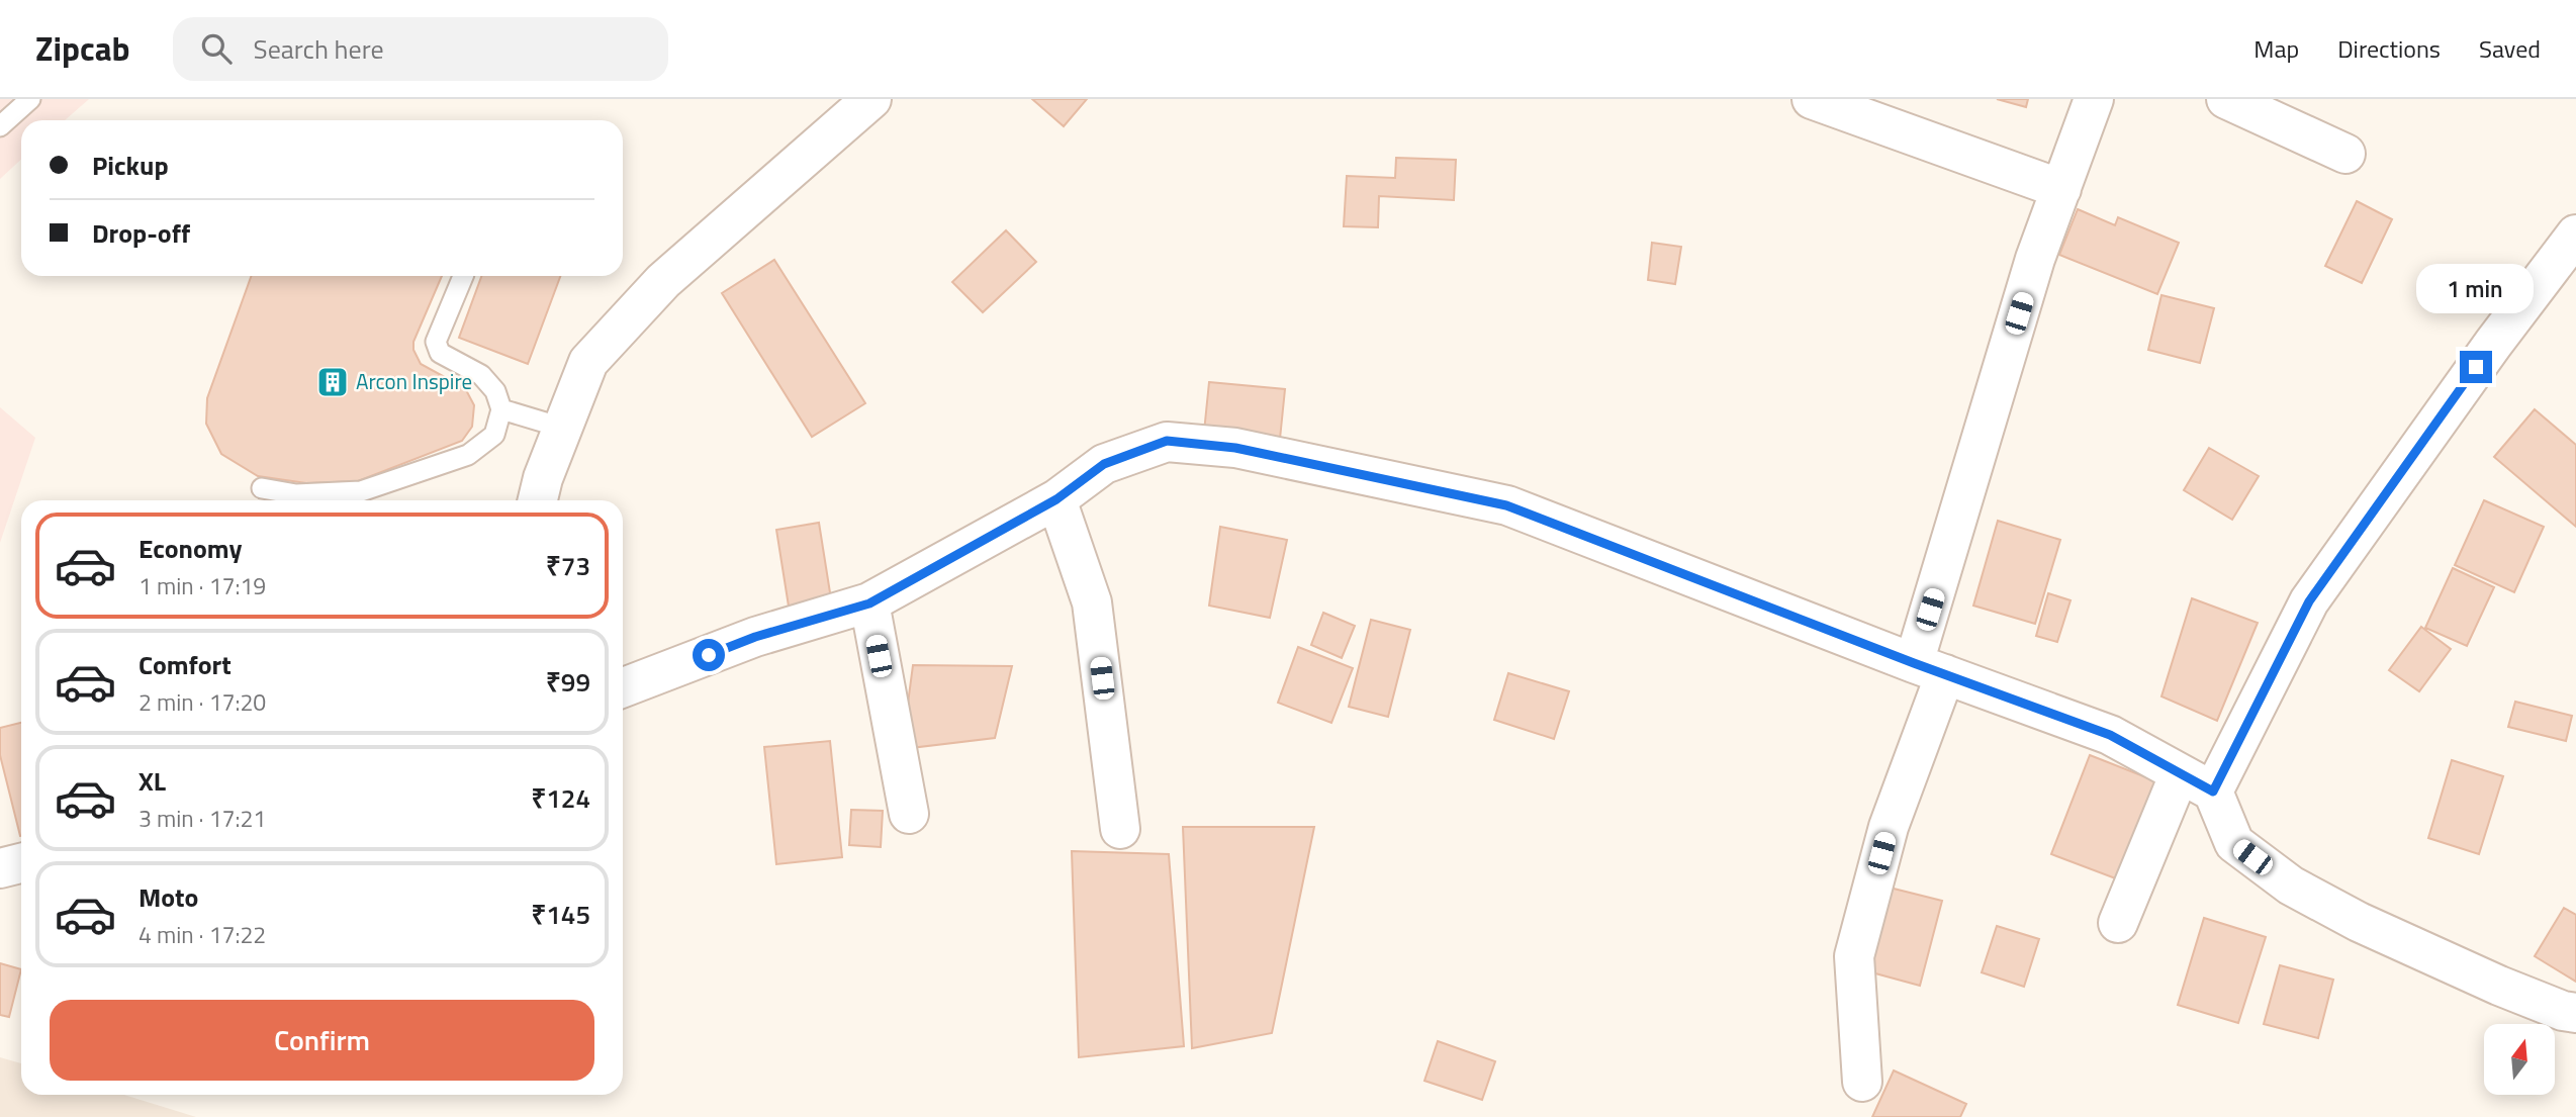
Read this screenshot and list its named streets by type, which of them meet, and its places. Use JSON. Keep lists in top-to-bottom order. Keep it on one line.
{"places":{"building":["Arcon Inspire"]},"north":"top","page":{"header":"Zipcab","search":"Search here","nav":["Map","Directions","Saved"],"banner":["Pickup","Drop-off"],"bubble":"1 min","list":[{"name":"Economy","note":"1 min · 17:19","value":"₹73"},{"name":"Comfort","note":"2 min · 17:20","value":"₹99"},{"name":"XL","note":"3 min · 17:21","value":"₹124"},{"name":"Moto","note":"4 min · 17:22","value":"₹145"}],"buttons":"Confirm"}}
